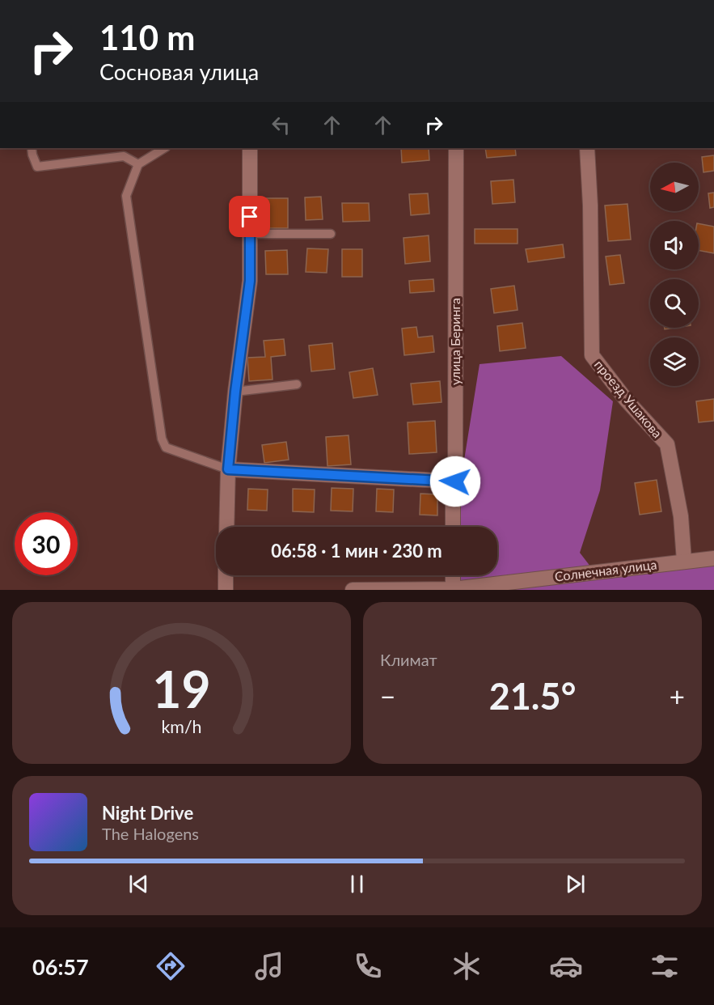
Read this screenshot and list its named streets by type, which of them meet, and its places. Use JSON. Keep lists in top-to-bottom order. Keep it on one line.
{"streets":{"street":["улица Беринга","проезд Ушакова","Солнечная улица"]},"crossings":[["проезд Ушакова","Солнечная улица"]],"north":"left","page":{"turn":["110 m","Сосновая улица"],"limit":"30","trip":"06:58 · 1 мин · 230 m","tile":"Климат","heat":["−","21.5°","+"],"song":["Night Drive","The Halogens"],"tabs":"06:57","gauge":["19","km/h"]}}
